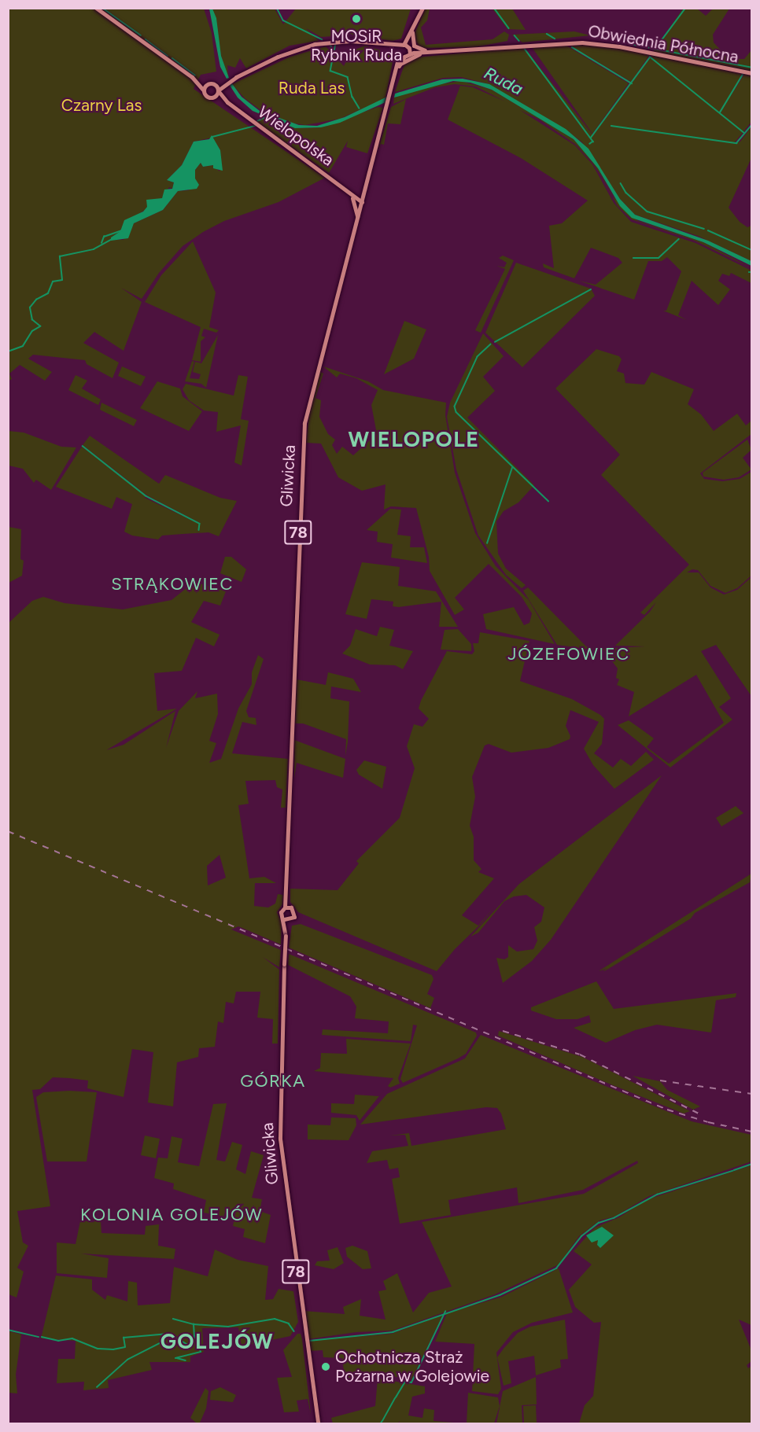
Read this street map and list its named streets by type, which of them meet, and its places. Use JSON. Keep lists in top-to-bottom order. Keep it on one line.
{"streets":{"main road":["Obwiednia Północna","Wielopolska","Gliwicka","78"]},"crossings":[["Obwiednia Północna","Wielopolska"],["Obwiednia Północna","Gliwicka"],["Obwiednia Północna","78"],["Wielopolska","Gliwicka"],["Gliwicka","78"]],"districts":["WIELOPOLE","STRĄKOWIEC","JÓZEFOWIEC","GÓRKA","KOLONIA GOLEJÓW","GOLEJÓW"],"water":["Ruda"],"parks":["Ruda Las","Czarny Las"],"places":["MOSiR Rybnik Ruda","Ochotnicza Straż Pożarna w Golejowie"]}
